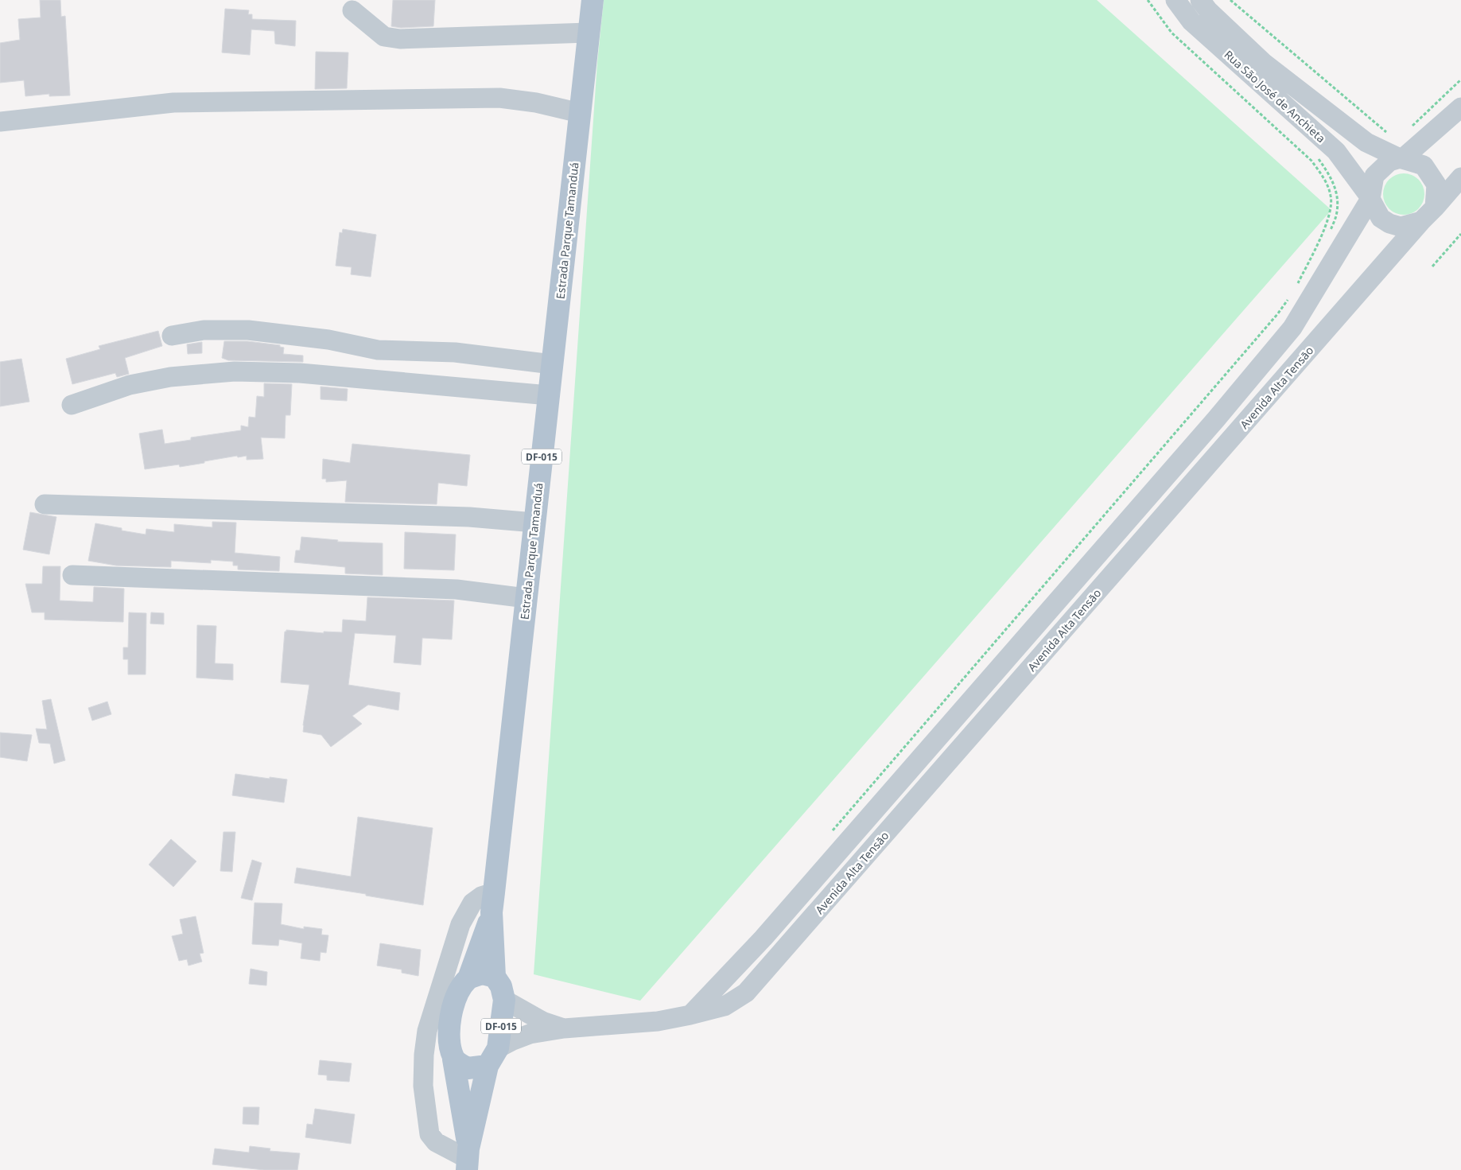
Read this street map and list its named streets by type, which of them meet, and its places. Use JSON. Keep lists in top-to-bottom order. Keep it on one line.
{"streets":{"main road":["Estrada Parque Tamanduá","DF-015"],"street":["Rua São José de Anchieta","Avenida Alta Tensāo"]},"crossings":[["Rua São José de Anchieta","Avenida Alta Tensāo"],["Estrada Parque Tamanduá","DF-015"],["Avenida Alta Tensāo","DF-015"]]}
